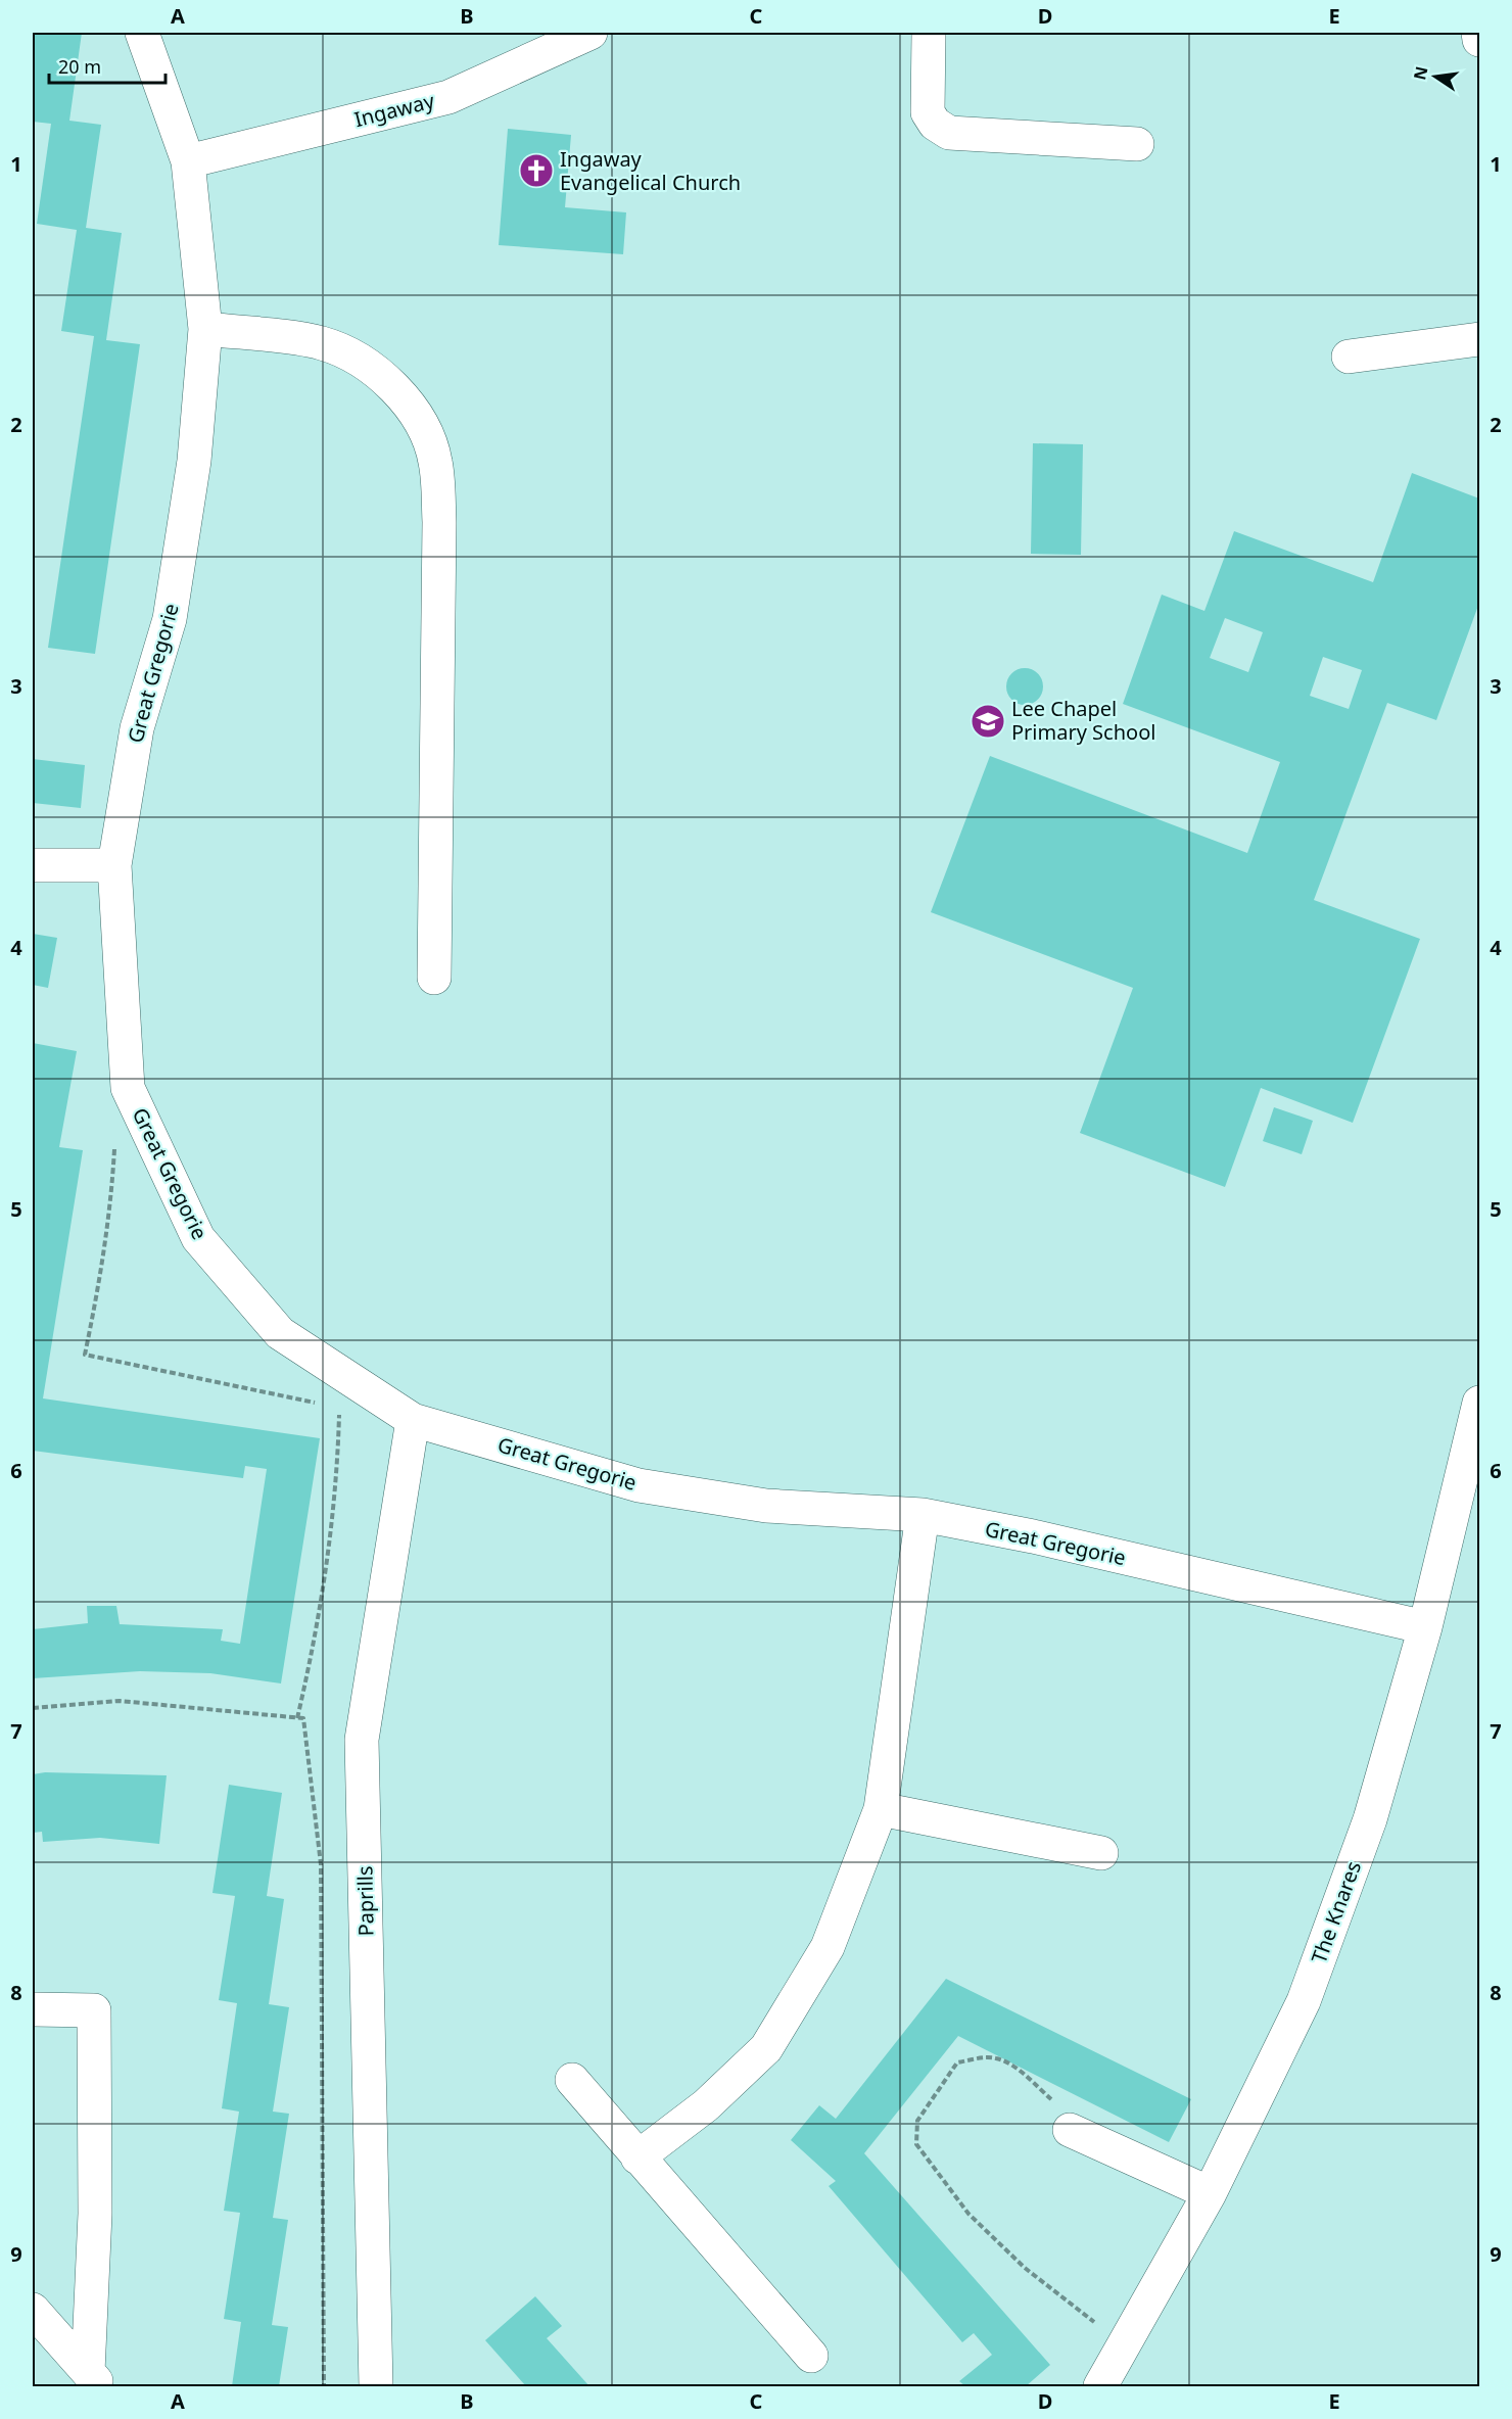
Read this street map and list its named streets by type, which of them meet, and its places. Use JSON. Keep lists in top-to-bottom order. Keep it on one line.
{"streets":{"street":["Ingaway","Great Gregorie","Paprills","The Knares"]},"crossings":[["Ingaway","Great Gregorie"],["Great Gregorie","Paprills"],["Great Gregorie","The Knares"]],"places":{"church":["Ingaway Evangelical Church"],"school or university":["Lee Chapel Primary School"]},"scale_bar":"20 m","north":"left","grid":{"columns":["A","B","C","D","E"],"rows":["1","2","3","4","5","6","7","8","9"]}}
